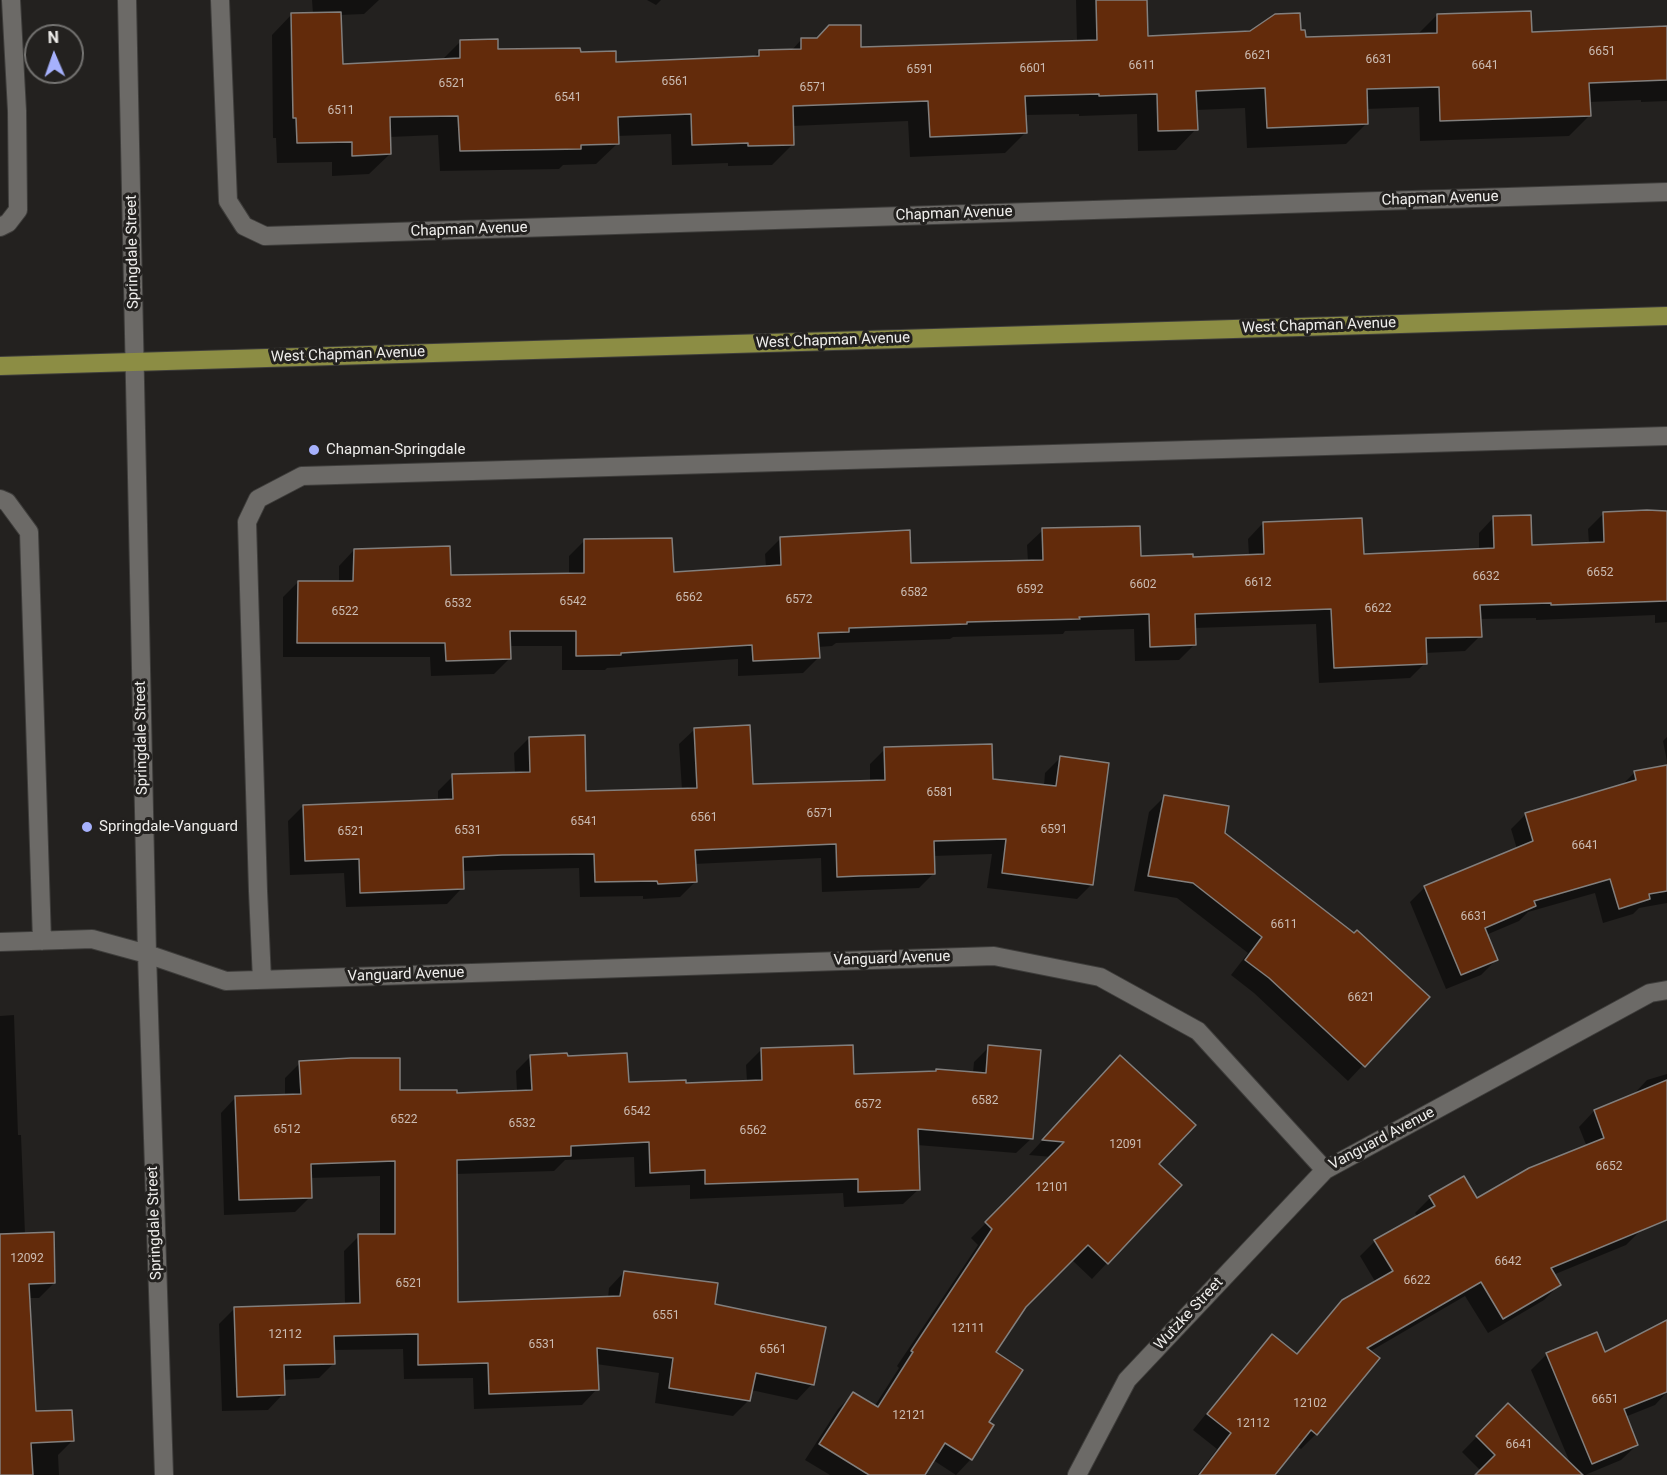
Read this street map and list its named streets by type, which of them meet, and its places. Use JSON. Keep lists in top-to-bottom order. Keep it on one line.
{"streets":{"main road":["West Chapman Avenue"],"street":["Chapman Avenue","Springdale Street","Vanguard Avenue","Wutzke Street"]},"crossings":[["Springdale Street","West Chapman Avenue"],["Springdale Street","Vanguard Avenue"],["Vanguard Avenue","Wutzke Street"]],"places":["Chapman-Springdale","Springdale-Vanguard"],"house_numbers":["6651","6621","6631","6611","6641","6601","6591","6561","6521","6571","6541","6511","6652","6632","6612","6602","6592","6582","6562","6572","6542","6532","6622","6522","6581","6571","6561","6541","6591","6531","6521","6641","6631","6611","6621","6582","6572","6542","6522","6532","6512","6562","12091","6652","12101","12092","6642","6622","6521","6551","12111","12112","6531","6561","6651","12102","12121","12112","6641"],"north":"top"}
